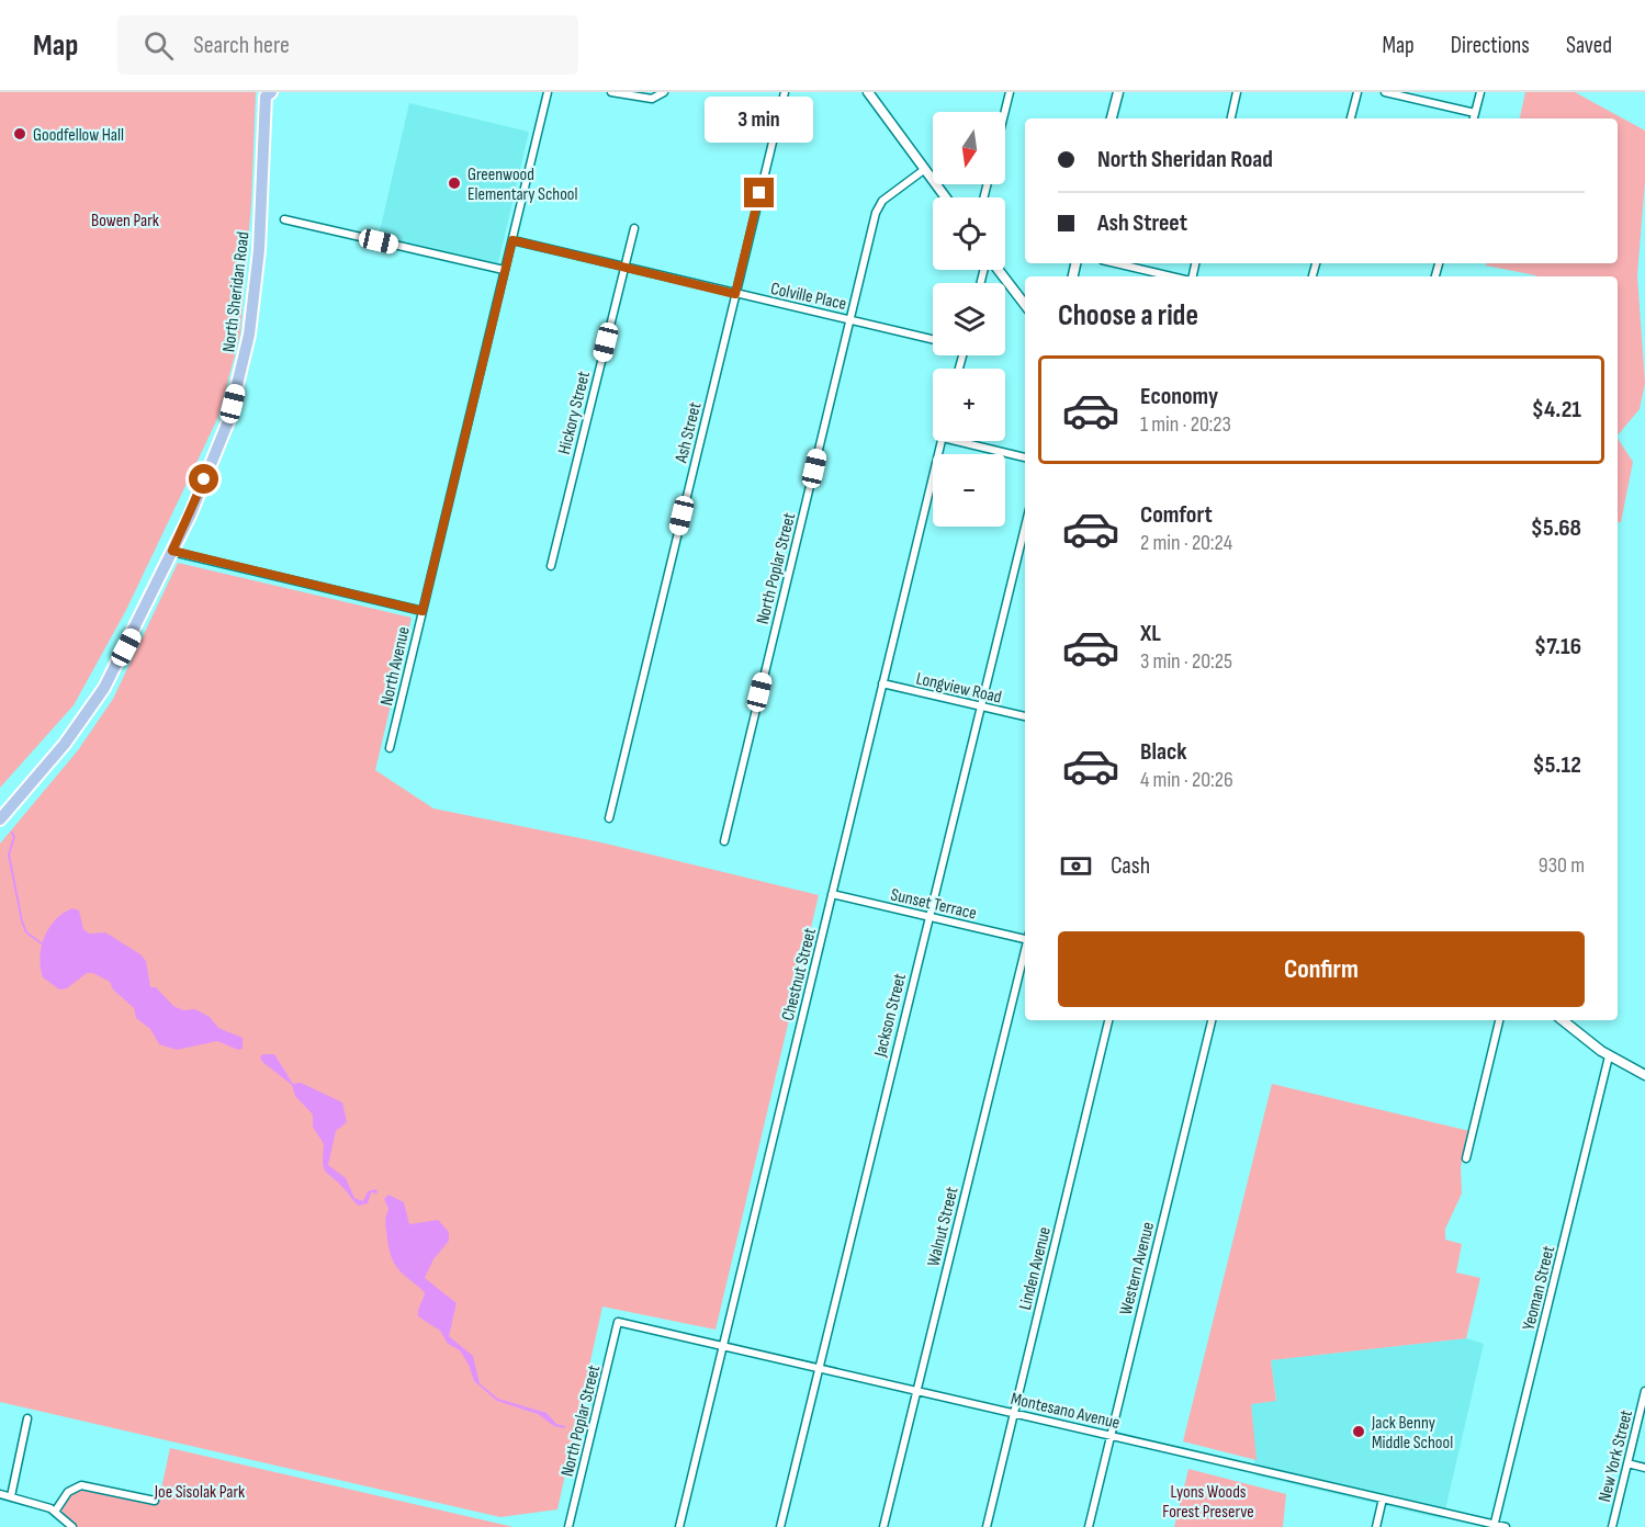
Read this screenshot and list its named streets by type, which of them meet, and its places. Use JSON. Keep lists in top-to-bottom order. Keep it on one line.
{"streets":{"main road":["North Sheridan Road"],"street":["Colville Place","Hickory Street","Ash Street","North Poplar Street","North Avenue","Longview Road","Sunset Terrace","Chestnut Street","Jackson Street","Walnut Street","Linden Avenue","Western Avenue","Yeoman Street","Montesano Avenue","New York Street"]},"crossings":[["Colville Place","Hickory Street"],["Colville Place","Ash Street"],["Colville Place","North Poplar Street"],["Colville Place","North Avenue"],["North Poplar Street","Montesano Avenue"],["Longview Road","Chestnut Street"],["Longview Road","Jackson Street"],["Sunset Terrace","Chestnut Street"],["Sunset Terrace","Jackson Street"],["Chestnut Street","Montesano Avenue"],["Jackson Street","Montesano Avenue"],["Walnut Street","Montesano Avenue"],["Linden Avenue","Montesano Avenue"],["Western Avenue","Montesano Avenue"],["Yeoman Street","Montesano Avenue"]],"parks":["Bowen Park","Joe Sisolak Park","Lyons Woods Forest Preserve"],"places":["Goodfellow Hall","Greenwood Elementary School","Jack Benny Middle School"],"north":"bottom","page":{"header":"Map","search":"Search here","nav":["Map","Directions","Saved"],"bubble":"3 min","map_buttons":["+","−"],"banner":["North Sheridan Road","Ash Street"],"heading":"Choose a ride","list":[{"name":"Economy","note":"1 min · 20:23","value":"$4.21"},{"name":"Comfort","note":"2 min · 20:24","value":"$5.68"},{"name":"XL","note":"3 min · 20:25","value":"$7.16"},{"name":"Black","note":"4 min · 20:26","value":"$5.12"}],"pay":["Cash","930 m"],"buttons":"Confirm"}}
